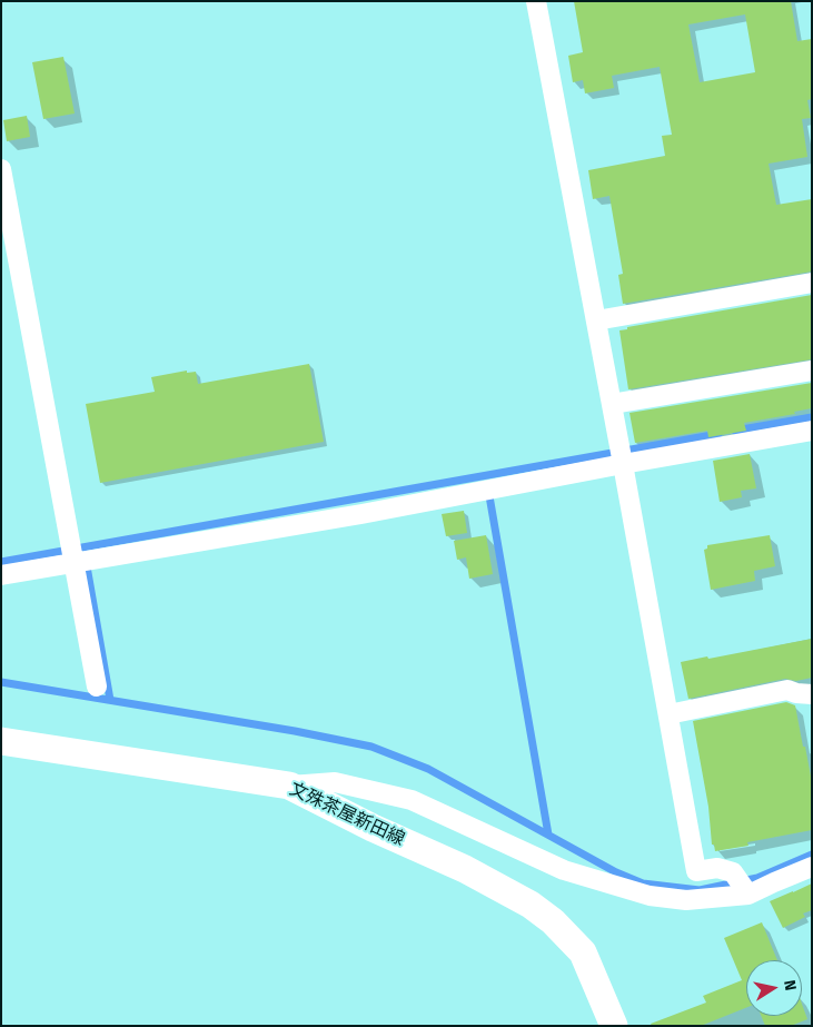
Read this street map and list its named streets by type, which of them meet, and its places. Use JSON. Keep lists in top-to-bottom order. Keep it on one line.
{"streets":{"main road":["文殊茶屋新田線"]},"north":"right"}
